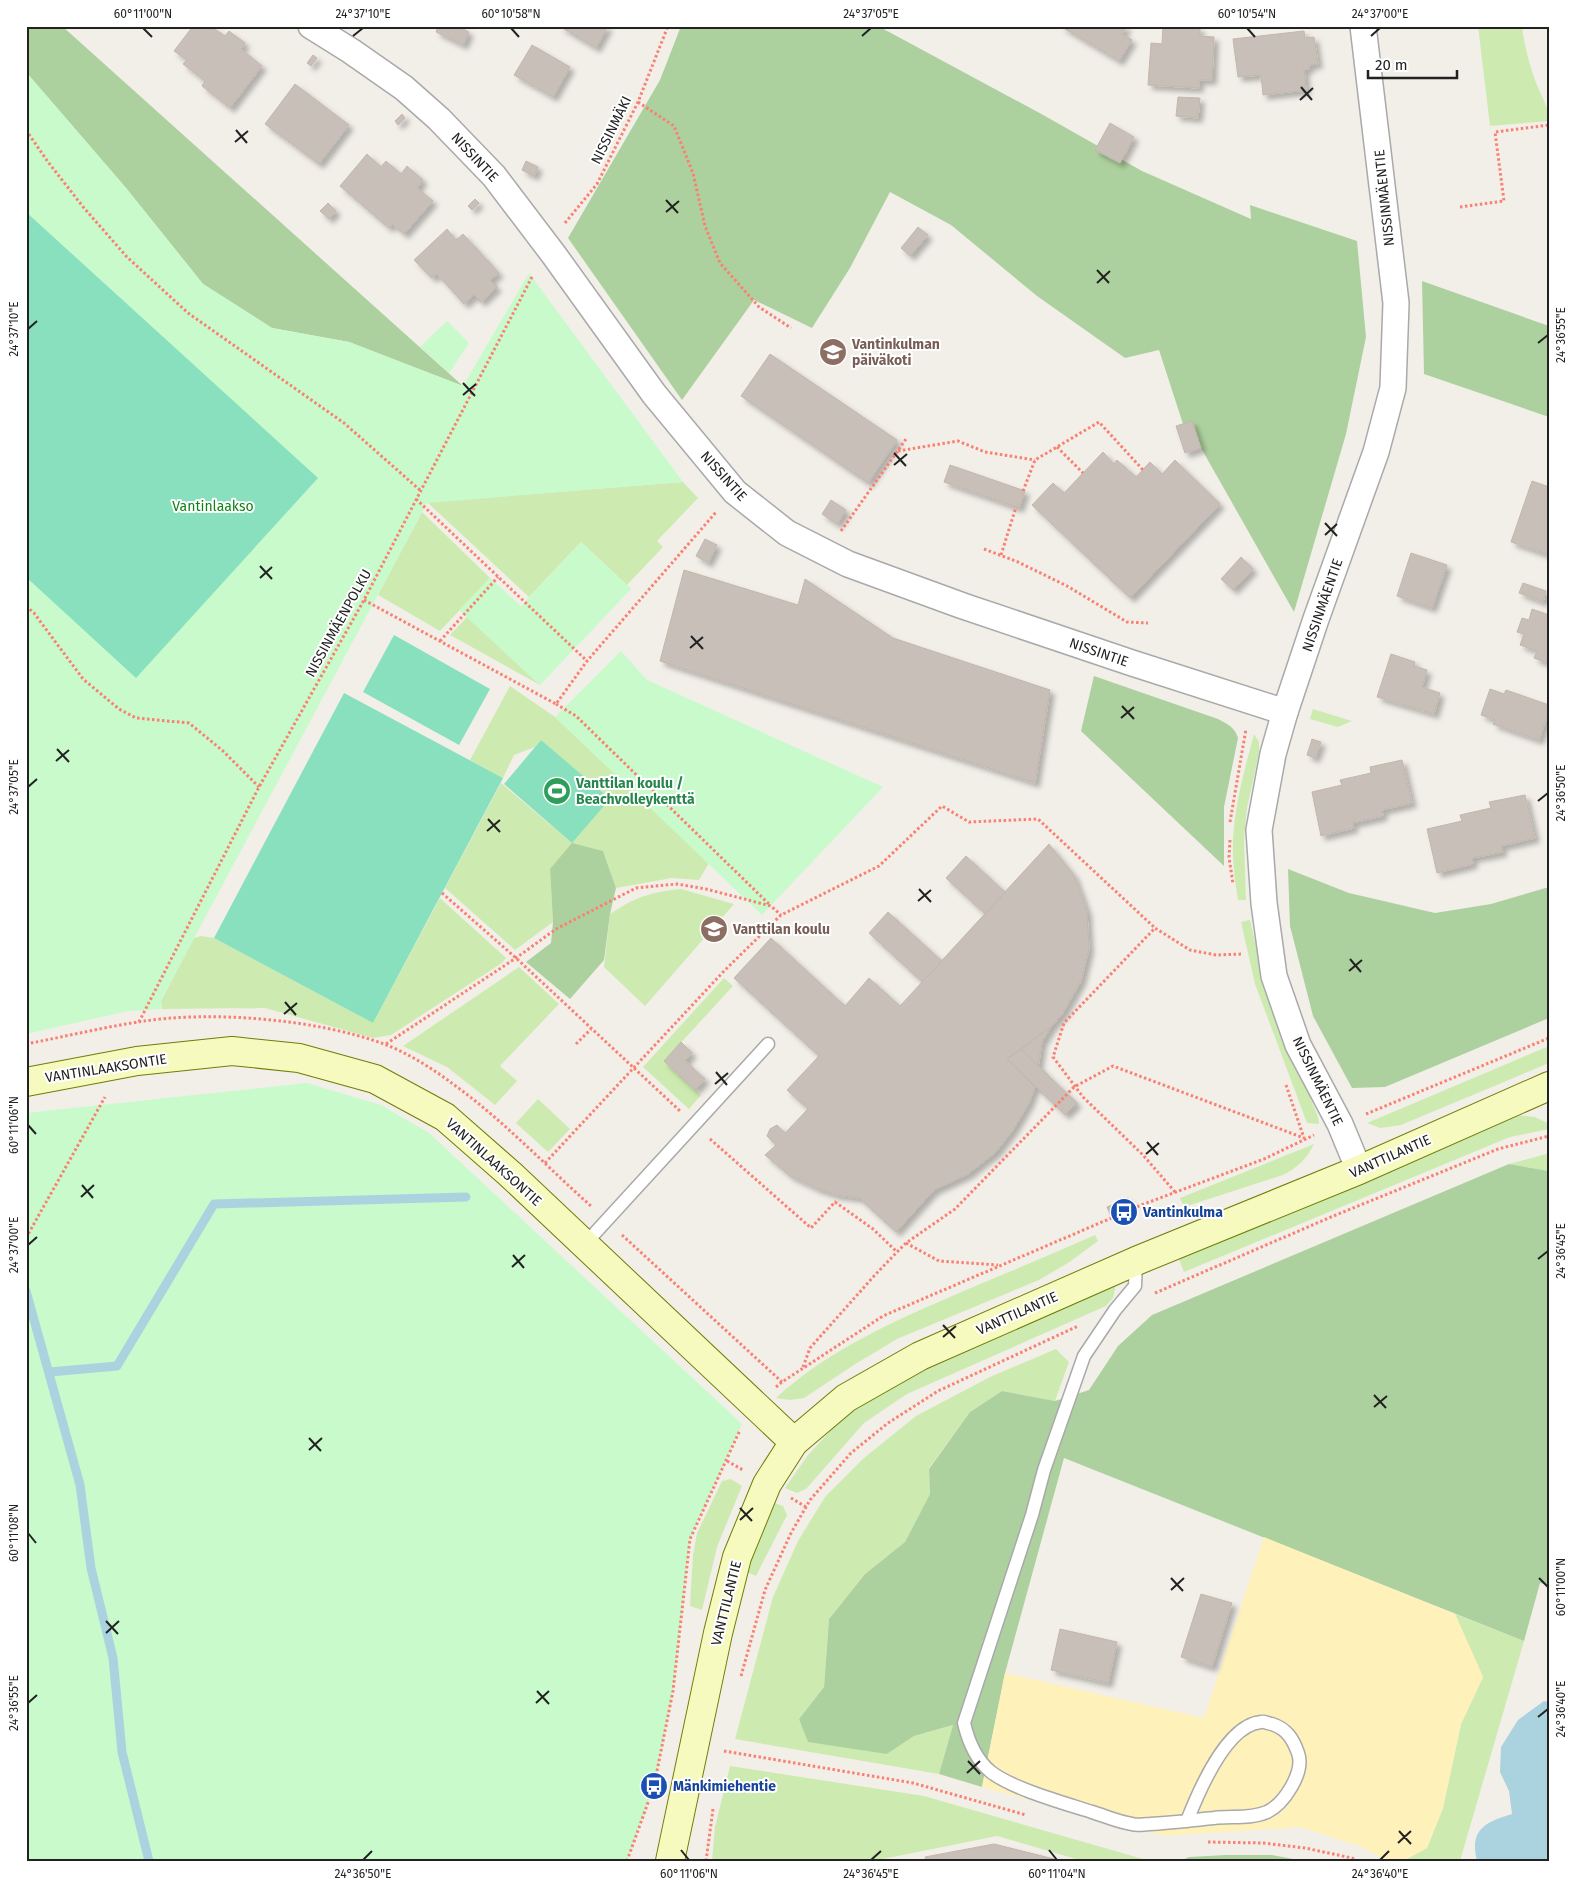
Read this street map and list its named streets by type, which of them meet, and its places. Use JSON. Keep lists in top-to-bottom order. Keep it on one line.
{"streets":{"street":["NISSINTIE","NISSINMÄENTIE","VANTINLAAKSONTIE","VANTTILANTIE"],"path":["NISSINMÄKI","NISSINMÄENPOLKU"]},"crossings":[["NISSINTIE","NISSINMÄENTIE"],["NISSINTIE","NISSINMÄENPOLKU"],["NISSINMÄENTIE","VANTTILANTIE"],["VANTINLAAKSONTIE","VANTTILANTIE"]],"parks":["Vantinlaakso"],"places":{"school or university":["Vantinkulman päiväkoti","Vanttilan koulu"],"sports":["Vanttilan koulu / Beachvolleykenttä"],"bus stop":["Vantinkulma","Mänkimiehentie"]},"scale_bar":"20 m","coordinates":["60°11'00\"N","24°37'10\"E","60°10'58\"N","24°37'05\"E","60°10'54\"N","24°37'00\"E","24°36'55\"E","24°36'50\"E","60°11'06\"N","24°36'45\"E","60°11'08\"N","24°36'40\"E","60°11'04\"N"]}
